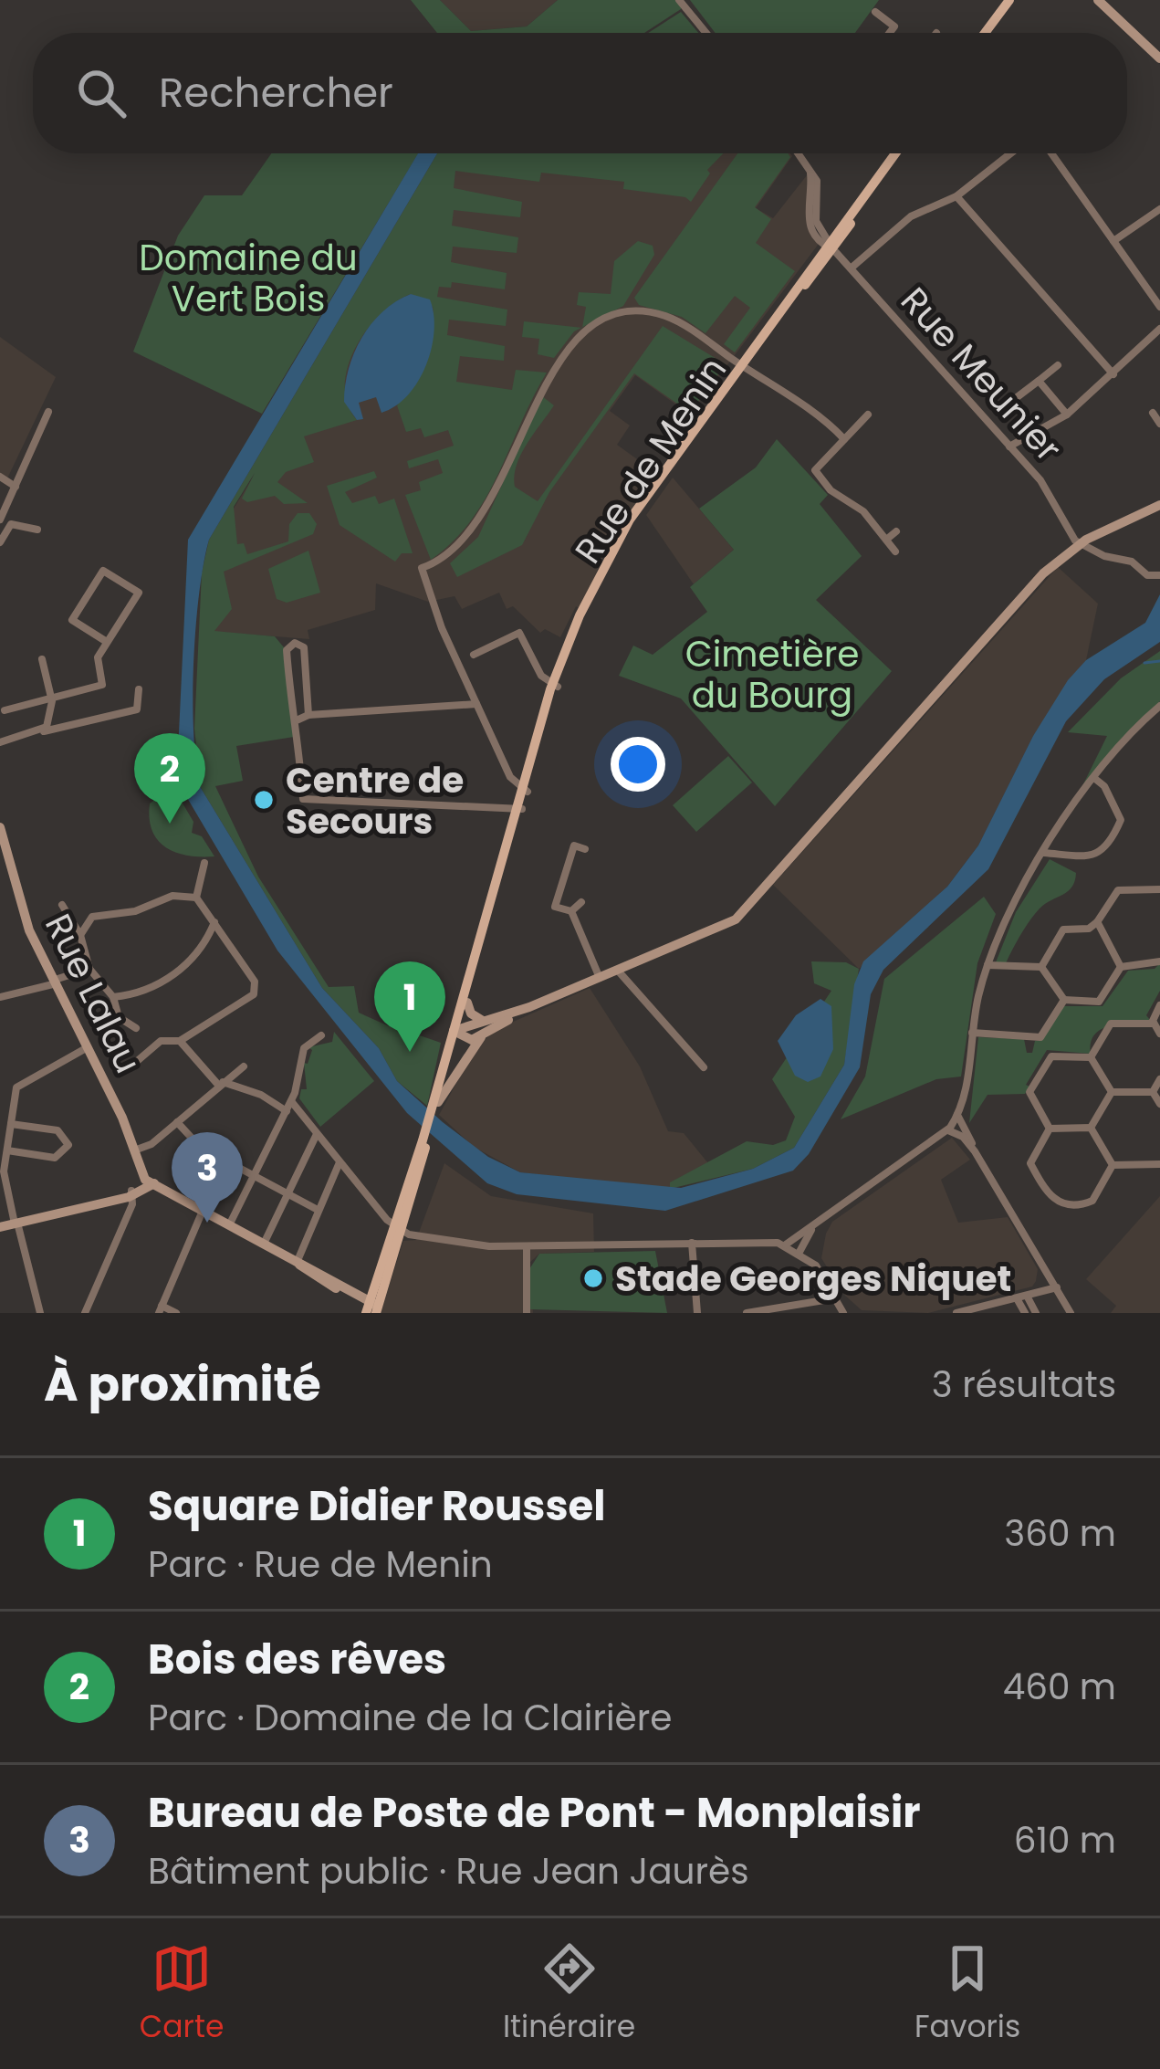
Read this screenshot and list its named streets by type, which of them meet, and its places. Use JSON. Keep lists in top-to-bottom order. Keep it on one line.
{"streets":{"main road":["Rue de Menin","Rue Lalau"],"street":["Rue Meunier"]},"crossings":[["Rue Meunier","Rue de Menin"]],"parks":["Domaine du Vert Bois","Cimetière du Bourg"],"places":["Centre de Secours","Stade Georges Niquet"],"page":{"search":"Rechercher","pins":["2","1","3"],"heading":["À proximité","3 résultats"],"list":[{"mark":"1","name":"Square Didier Roussel","note":"Parc · Rue de Menin","value":"360 m"},{"mark":"2","name":"Bois des rêves","note":"Parc · Domaine de la Clairière","value":"460 m"},{"mark":"3","name":"Bureau de Poste de Pont - Monplaisir","note":"Bâtiment public · Rue Jean Jaurès","value":"610 m"}],"nav":["Carte","Itinéraire","Favoris"]}}
